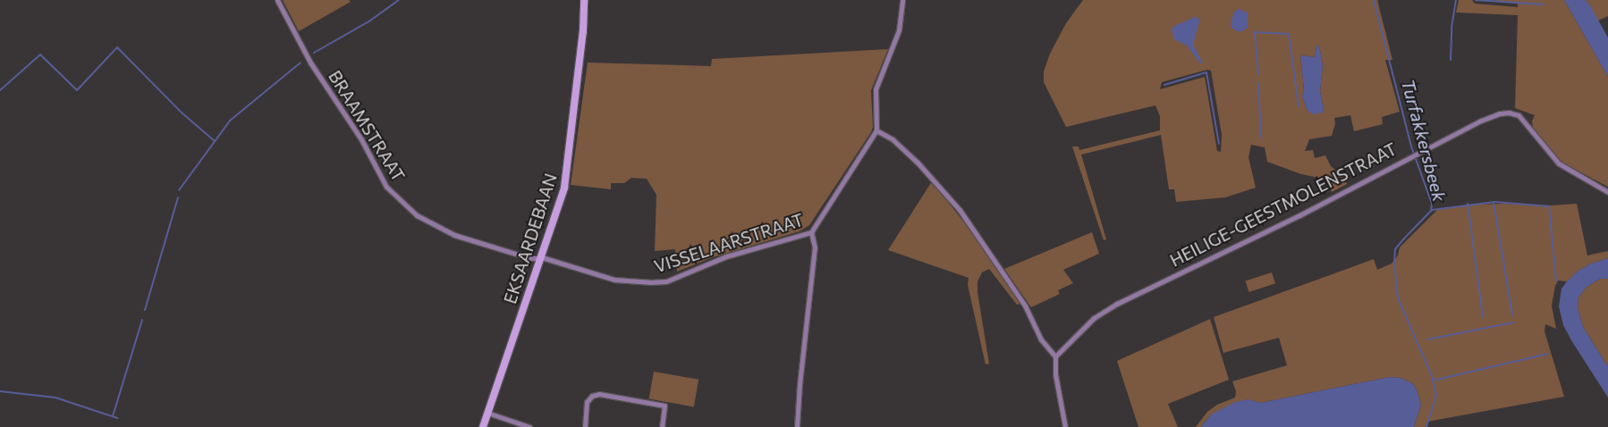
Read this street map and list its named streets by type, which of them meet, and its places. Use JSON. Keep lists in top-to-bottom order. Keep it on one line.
{"streets":{"main road":["EKSAARDEBAAN"],"street":["BRAAMSTRAAT","HEILIGE-GEESTMOLENSTRAAT","VISSELAARSTRAAT"]},"crossings":[["BRAAMSTRAAT","EKSAARDEBAAN"],["BRAAMSTRAAT","VISSELAARSTRAAT"],["EKSAARDEBAAN","VISSELAARSTRAAT"]],"water":["Turfakkersbeek"]}
